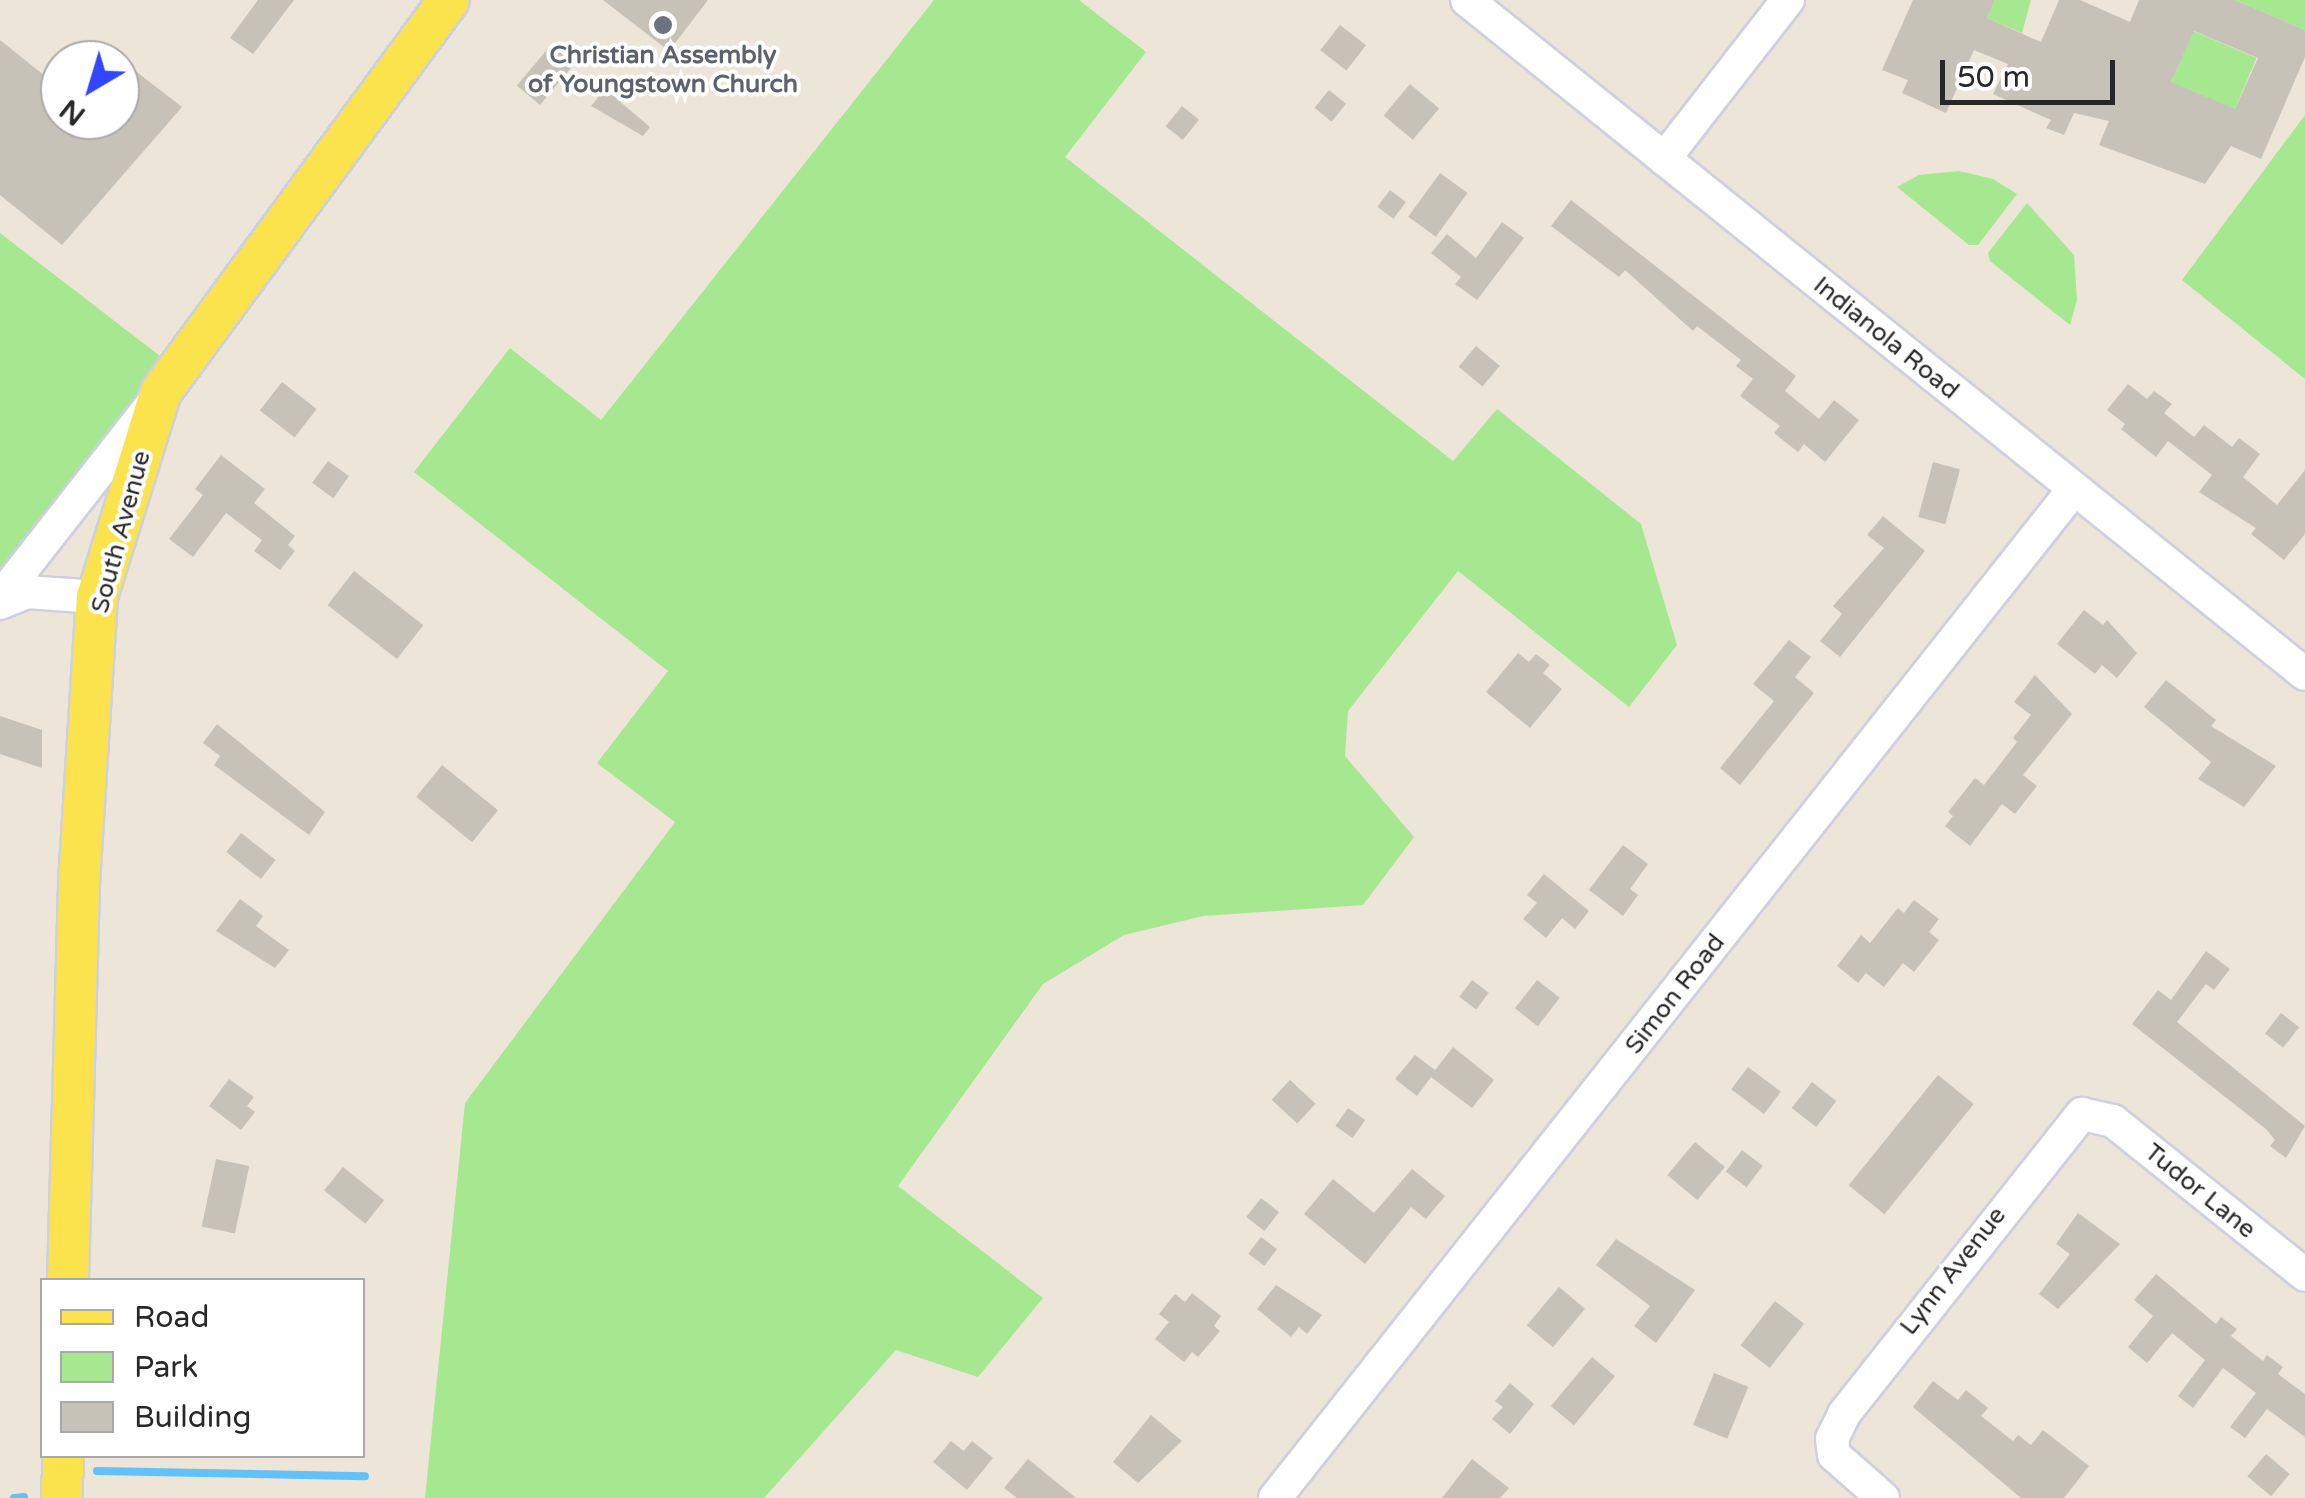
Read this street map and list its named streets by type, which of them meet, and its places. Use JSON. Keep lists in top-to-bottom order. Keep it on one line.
{"streets":{"main road":["South Avenue"],"street":["Indianola Road","Simon Road","Tudor Lane","Lynn Avenue"]},"crossings":[["Indianola Road","Simon Road"],["Tudor Lane","Lynn Avenue"]],"places":["Christian Assembly of Youngstown Church"],"legend":["Road","Park","Building"],"scale_bar":"50 m","north":"bottom left"}
